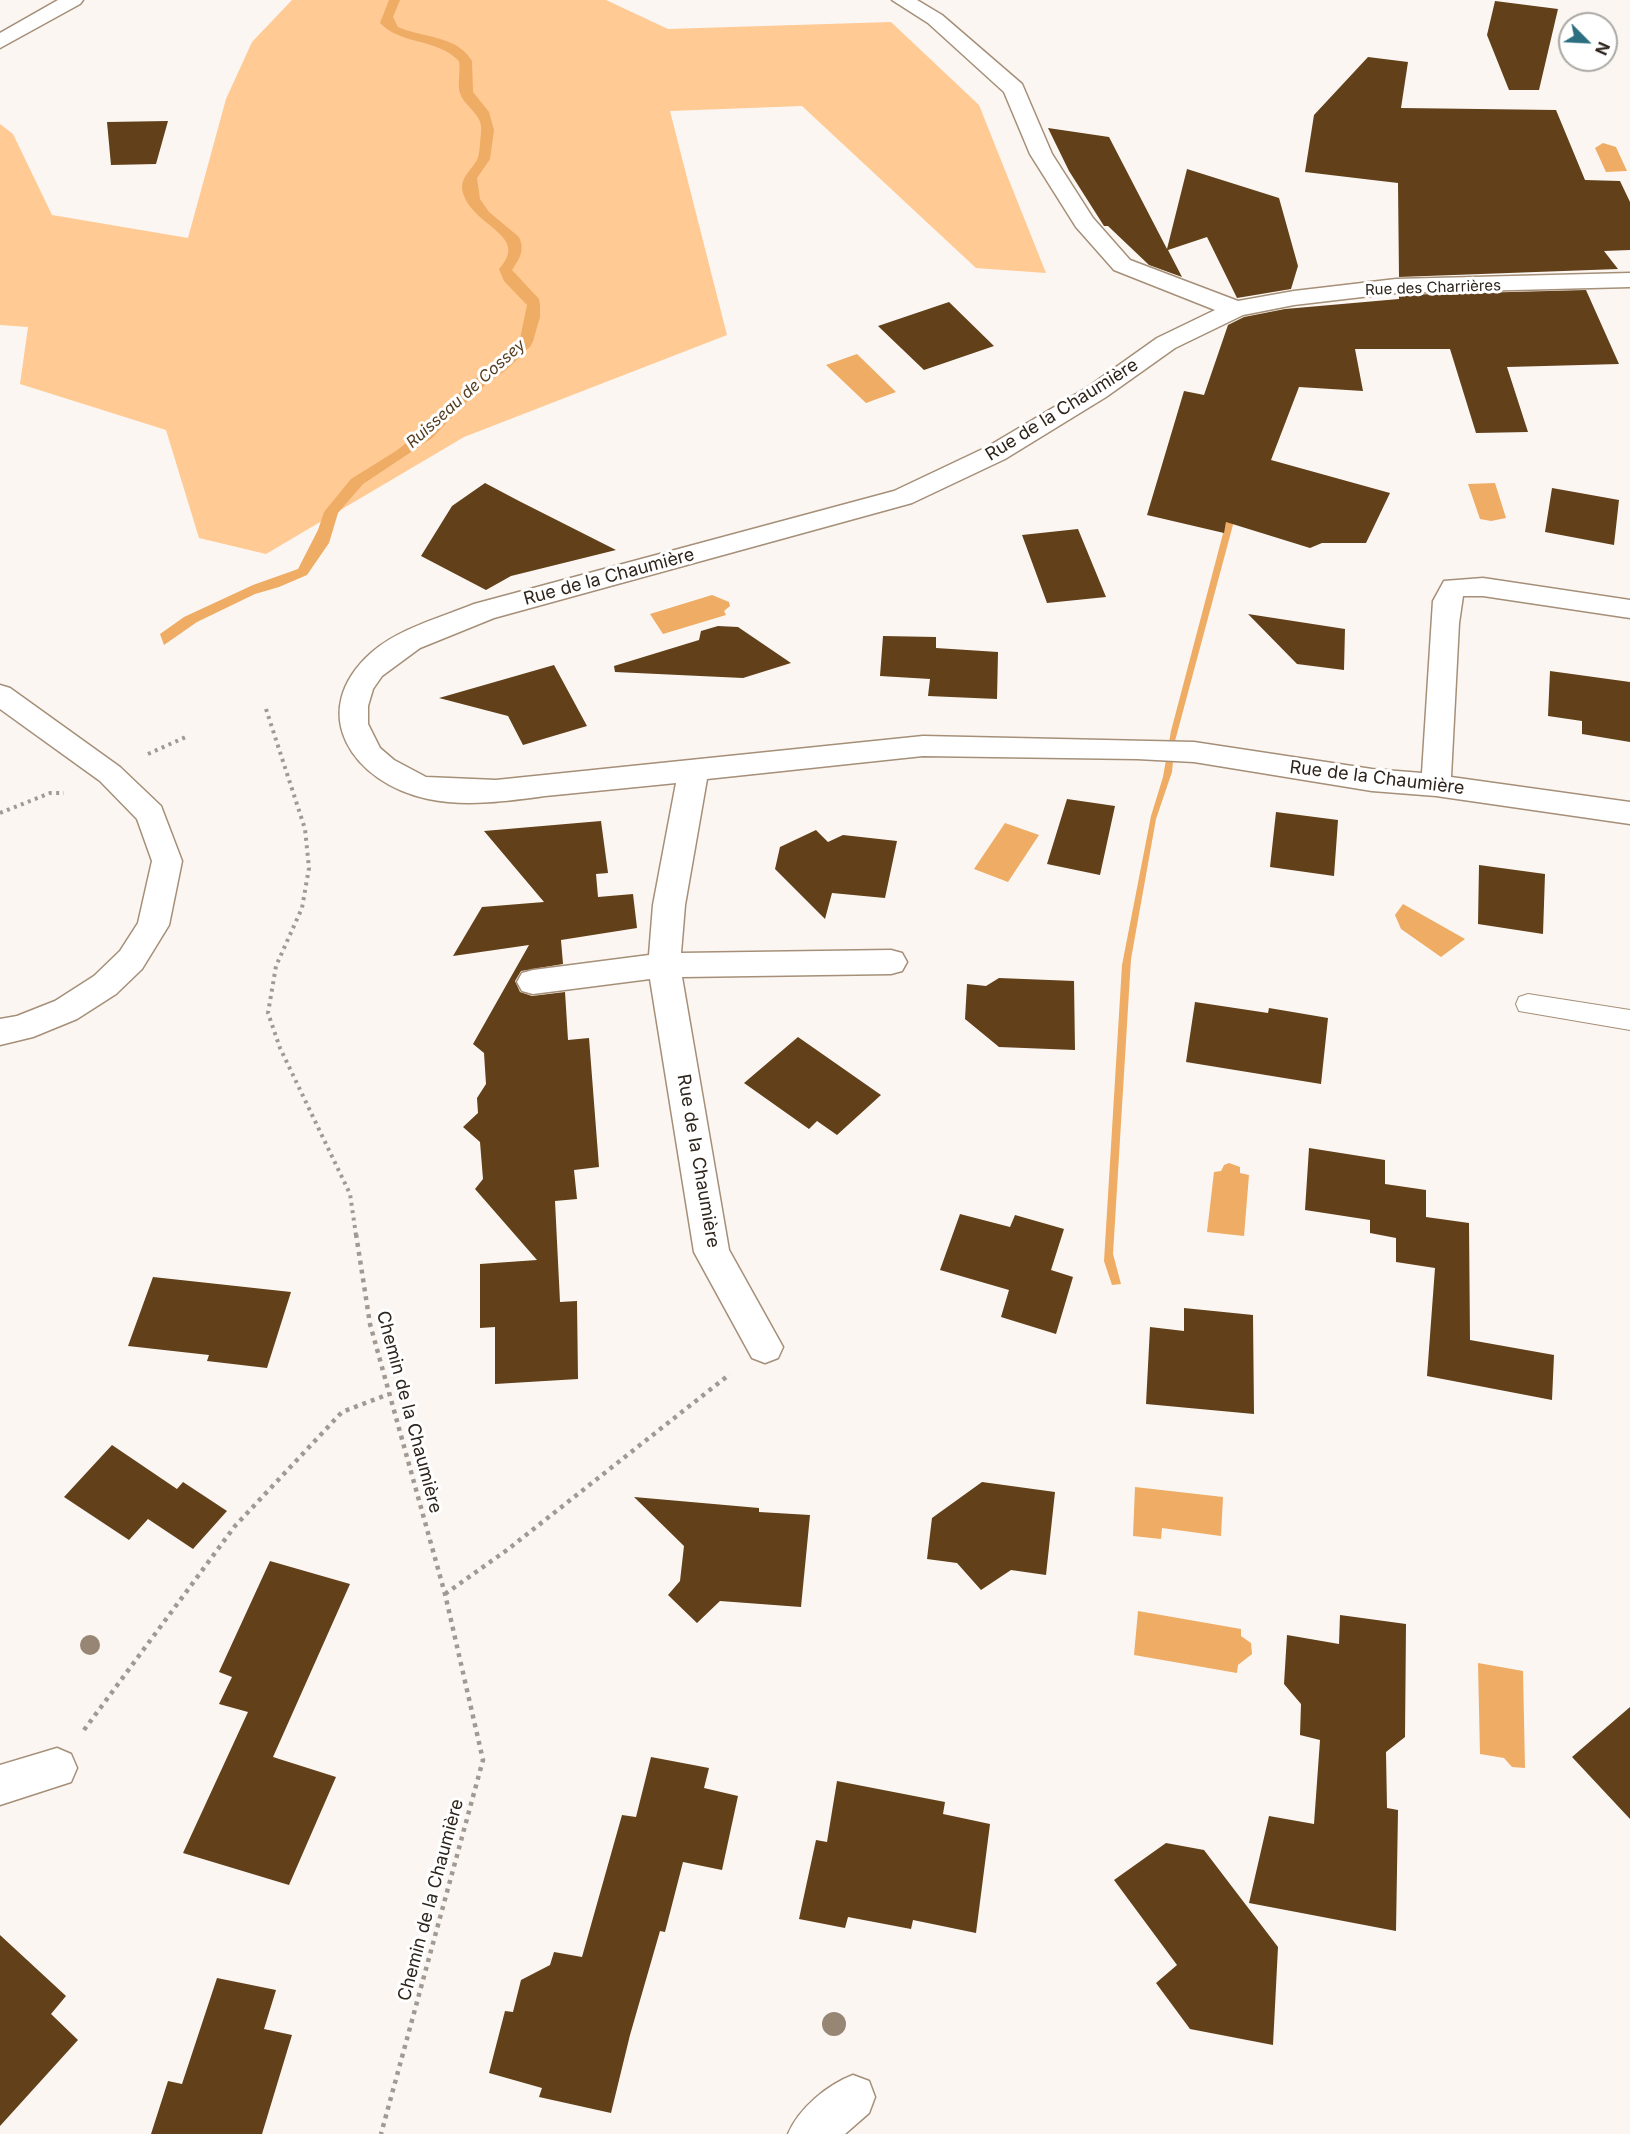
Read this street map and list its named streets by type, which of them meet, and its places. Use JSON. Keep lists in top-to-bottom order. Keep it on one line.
{"streets":{"street":["Rue des Charrières","Rue de la Chaumière"],"path":["Chemin de la Chaumière"]},"crossings":[["Rue des Charrières","Rue de la Chaumière"]],"water":["Ruisseau de Cossey"],"north":"bottom right"}
